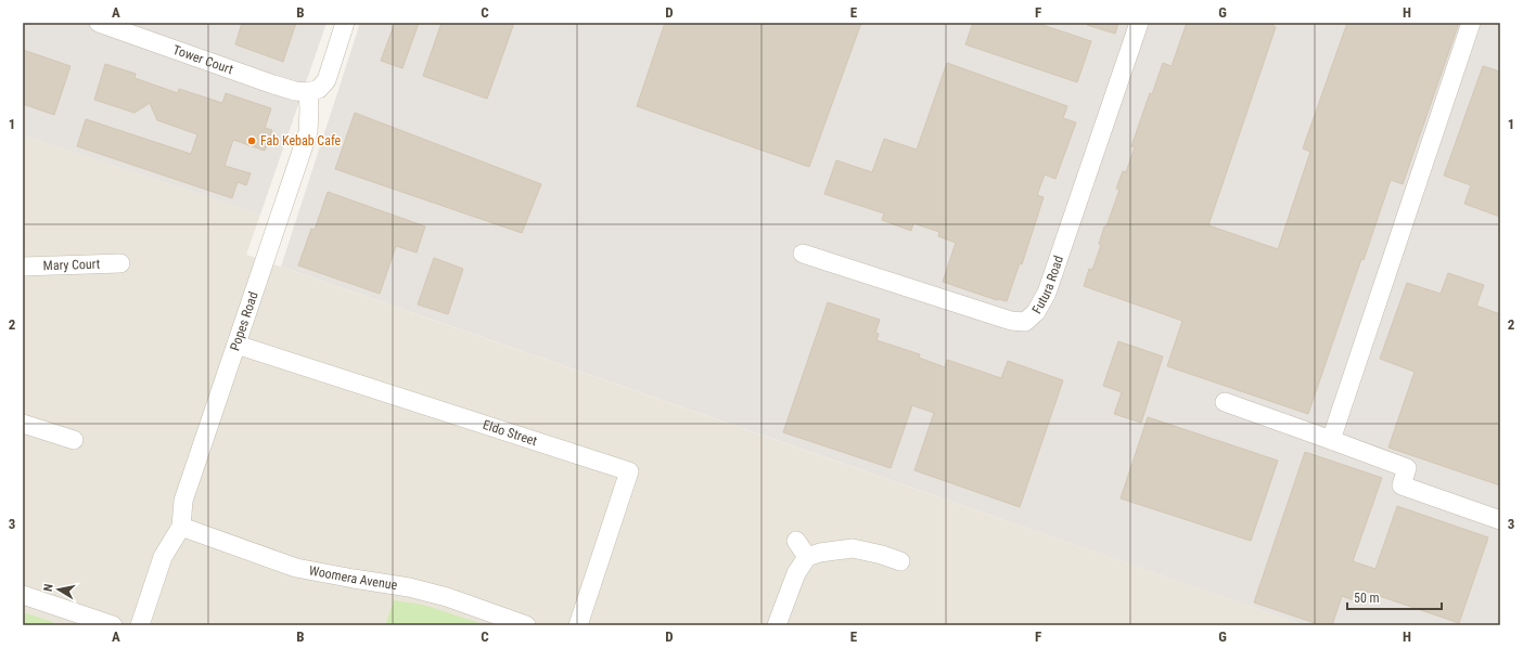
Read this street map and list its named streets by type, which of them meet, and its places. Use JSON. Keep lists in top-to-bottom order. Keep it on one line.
{"streets":{"street":["Tower Court","Mary Court","Futura Road","Popes Road","Eldo Street","Woomera Avenue"]},"crossings":[["Tower Court","Popes Road"],["Popes Road","Eldo Street"],["Popes Road","Woomera Avenue"]],"places":["Fab Kebab Cafe"],"scale_bar":"50 m","north":"left","grid":{"columns":["A","B","C","D","E","F","G","H"],"rows":["1","2","3"]}}
